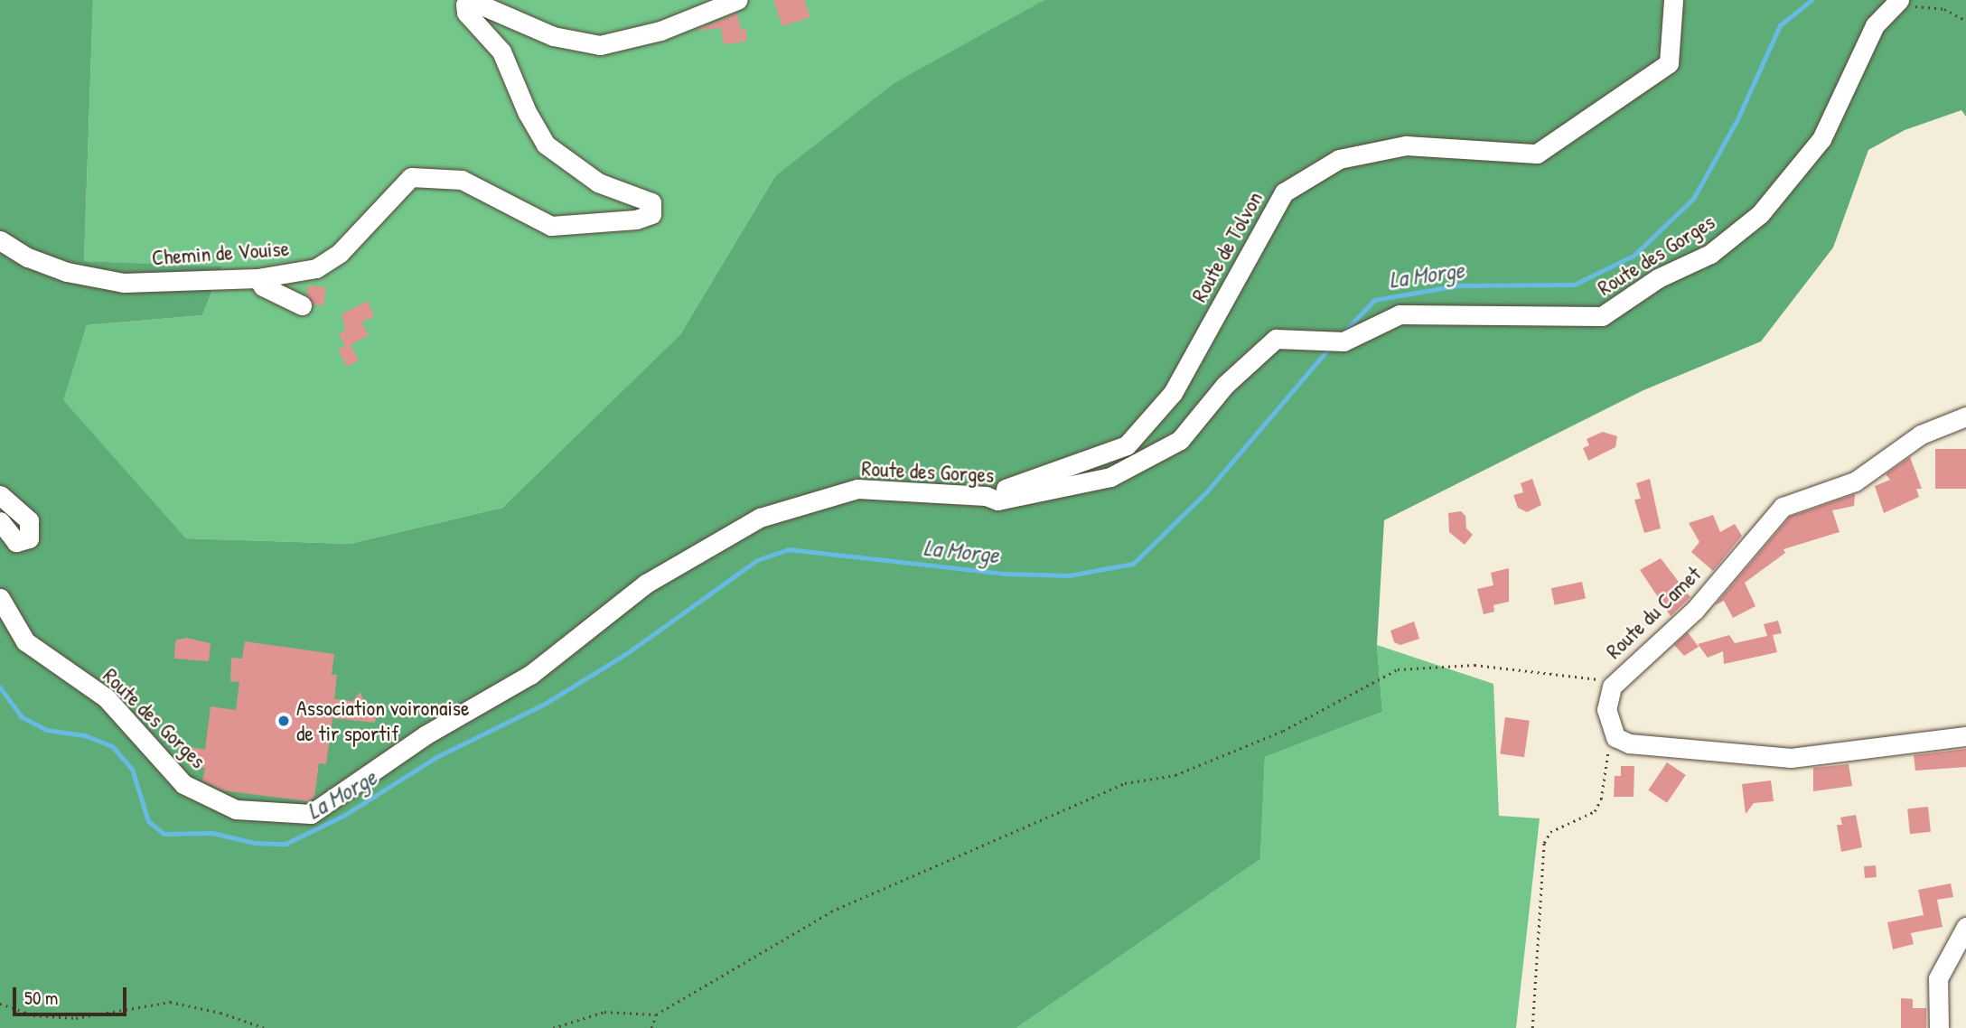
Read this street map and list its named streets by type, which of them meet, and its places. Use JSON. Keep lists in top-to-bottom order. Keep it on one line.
{"streets":{"street":["Route de Tolvon","Chemin de Vouise","Route des Gorges","Route du Camet"]},"crossings":[["Route de Tolvon","Route des Gorges"]],"water":["La Morge"],"places":["Association voironaise de tir sportif"],"scale_bar":"50 m"}
